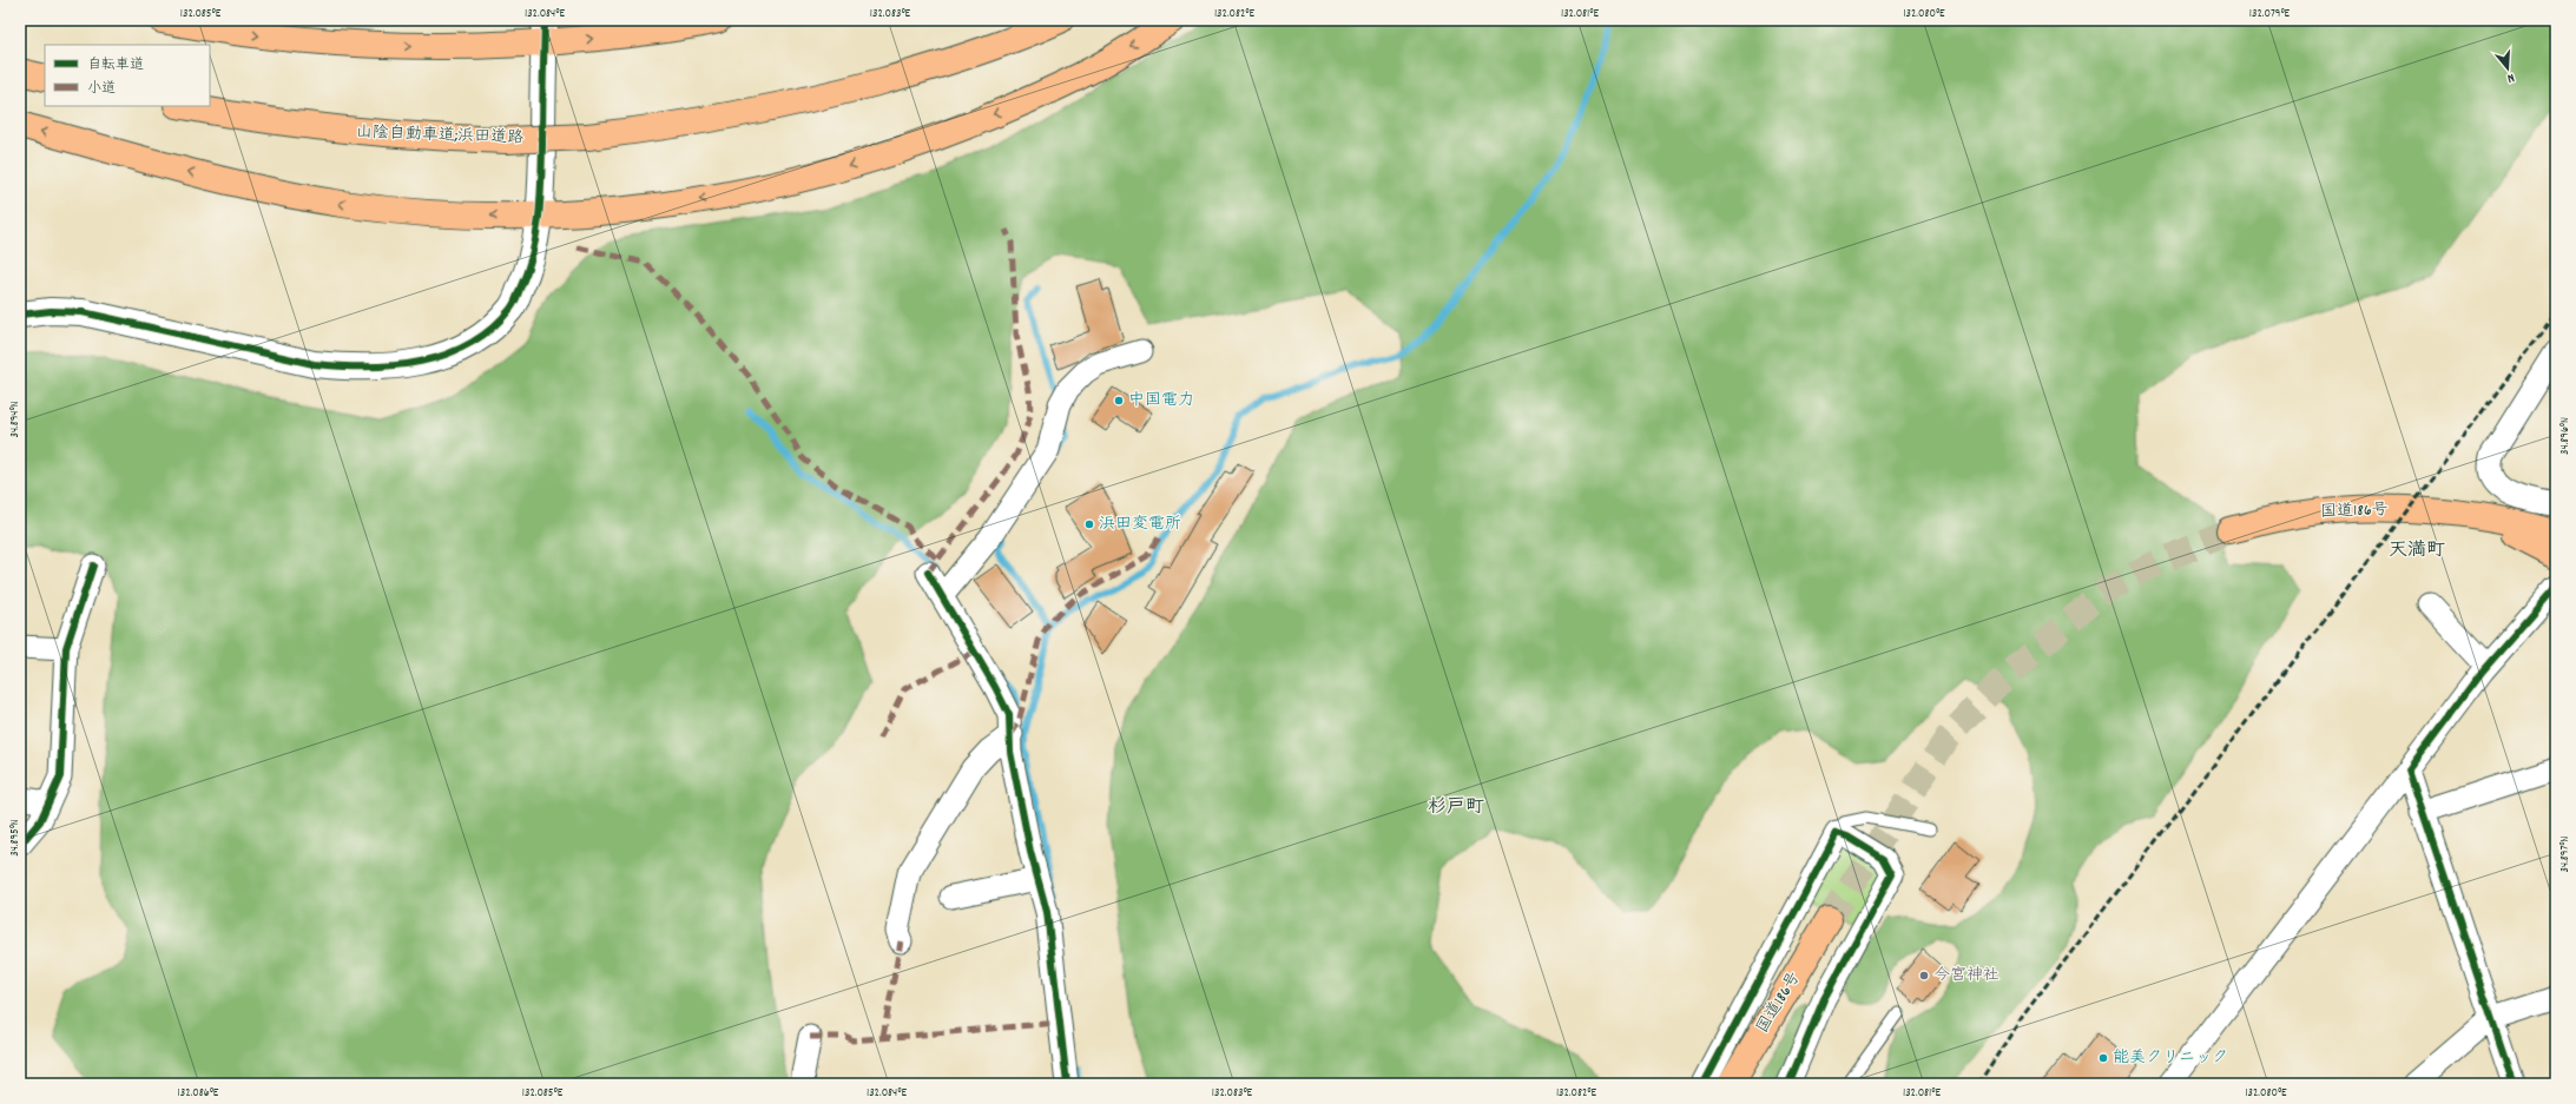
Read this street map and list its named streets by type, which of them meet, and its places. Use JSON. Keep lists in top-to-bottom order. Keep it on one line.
{"streets":{"highway":["山陰自動車道;浜田道路","国道186号"]},"districts":["天満町","杉戸町"],"places":["中国電力","浜田変電所","今宮神社","能美クリニック"],"legend":["自転車道","小道"],"north":"bottom","coordinates":["132.085°E","132.084°E","132.083°E","132.082°E","132.081°E","132.080°E","132.079°E","34.894°N","34.896°N","34.895°N","34.897°N","132.086°E"]}
